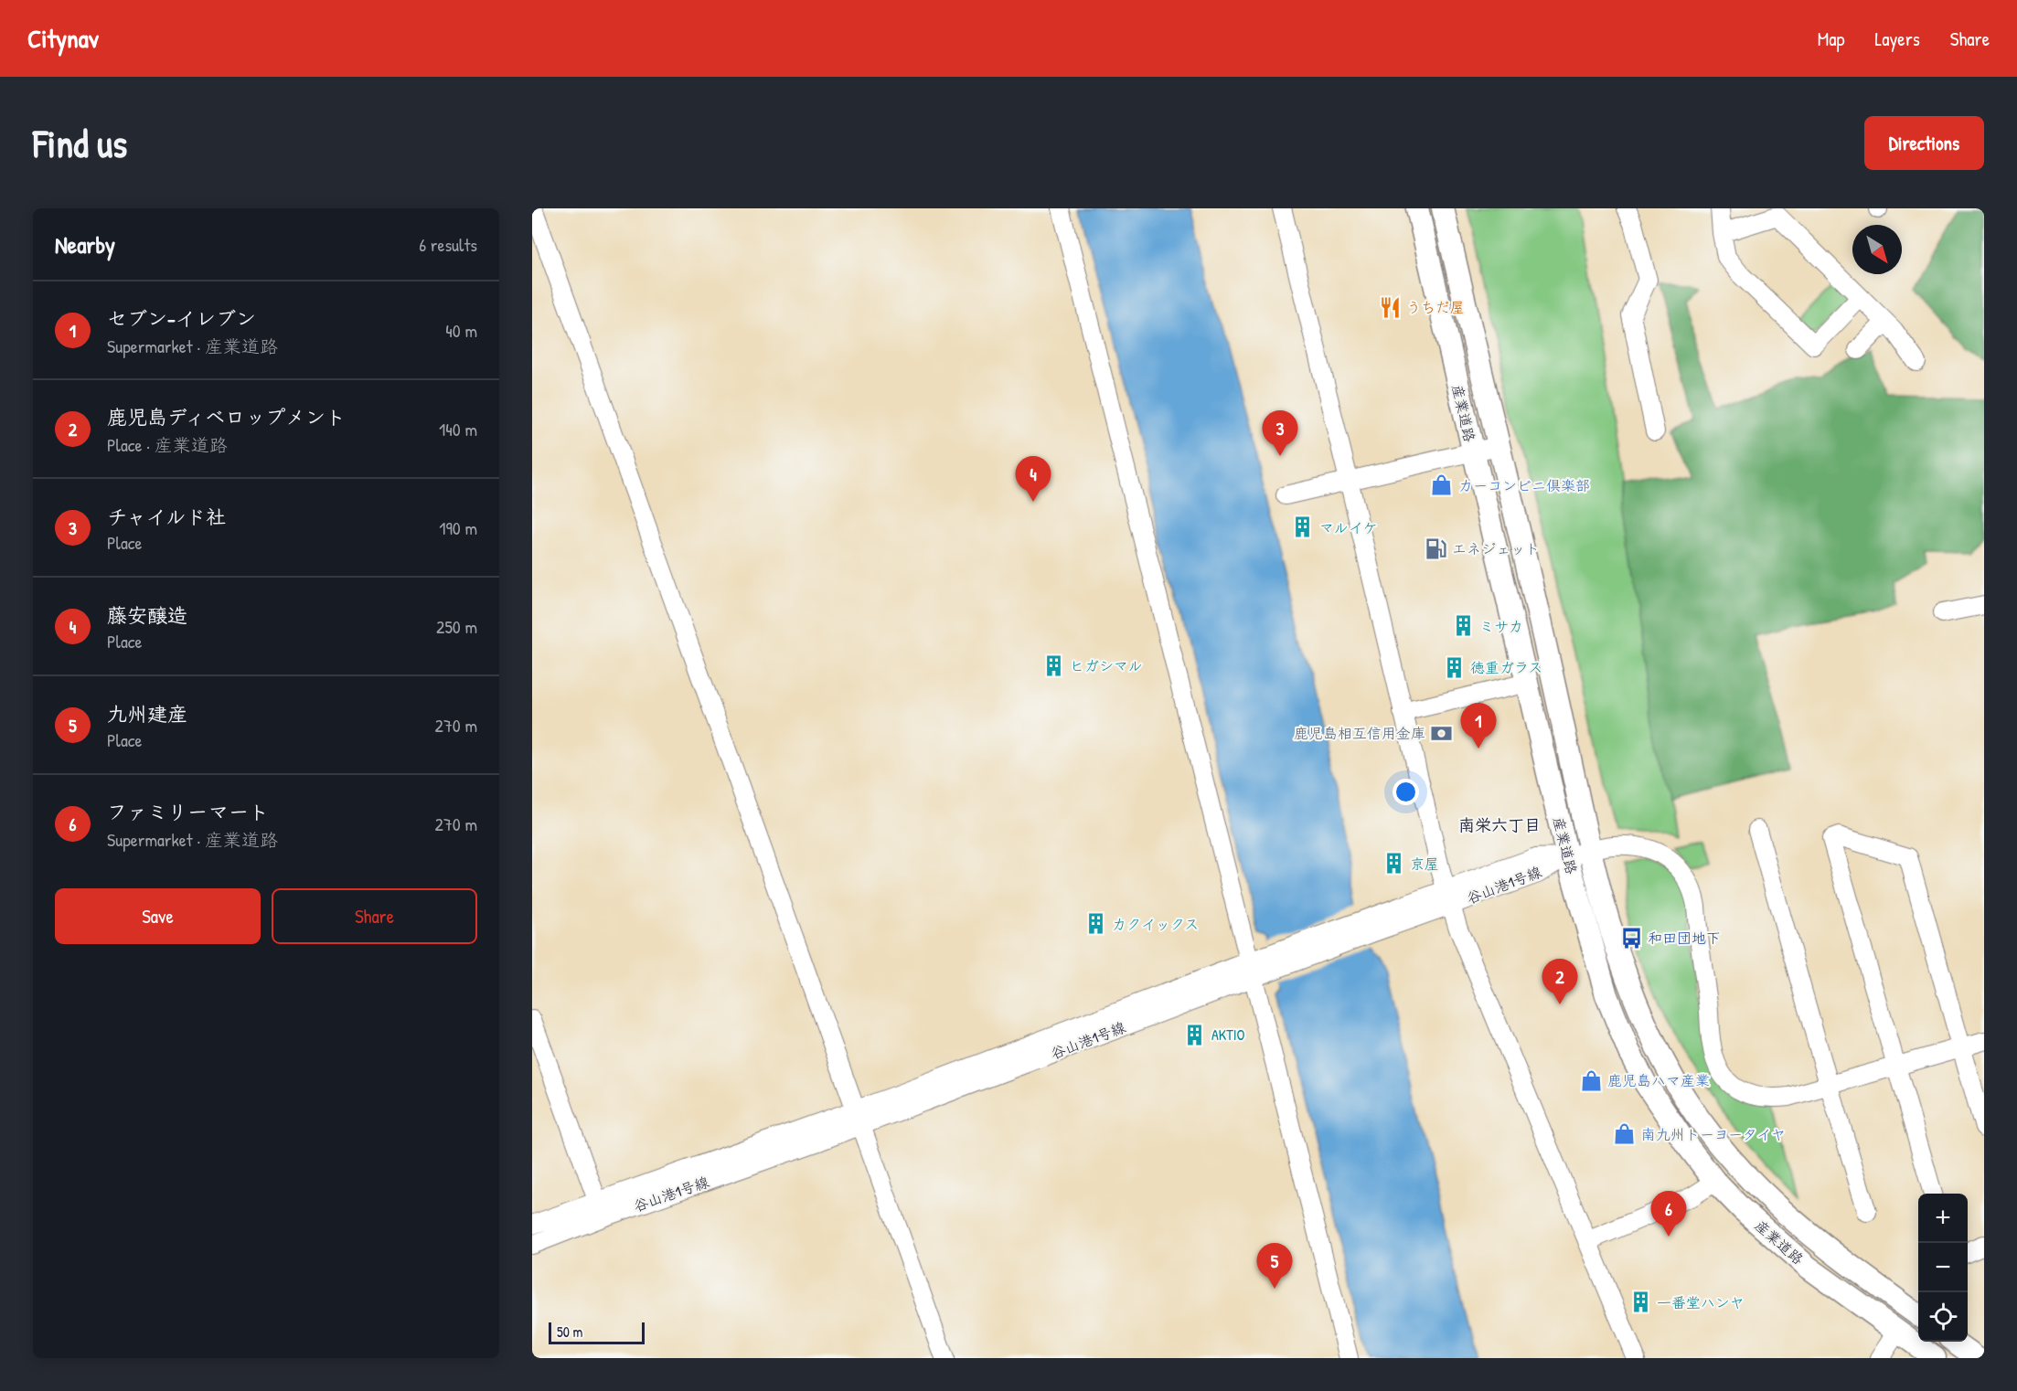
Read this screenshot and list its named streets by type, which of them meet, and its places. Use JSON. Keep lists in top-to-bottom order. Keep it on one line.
{"streets":{"main road":["産業道路"],"street":["谷山港1号線"]},"crossings":[["産業道路","谷山港1号線"]],"districts":["南栄六丁目"],"places":{"restaurant":["うちだ屋"],"shop":["カーコンビニ倶楽部","鹿児島ハマ産業","南九州トーヨータイヤ"],"building":["マルイケ","ミサカ","ヒガシマル","徳重ガラス","京屋","カクイックス","AKTIO","一番堂ハンヤ"],"fuel station":["エネジェット"],"bank":["鹿児島相互信用金庫"],"bus stop":["和田団地下"]},"scale_bar":"50 m","north":"bottom right","page":{"header":"Citynav","nav":["Map","Layers","Share"],"buttons":["Directions",["Save","Share"]],"title":"Find us","heading":["Nearby","6 results"],"list":[{"mark":"1","name":"セブン-イレブン","note":"Supermarket · 産業道路","value":"40 m"},{"mark":"2","name":"鹿児島ディベロップメント","note":"Place · 産業道路","value":"140 m"},{"mark":"3","name":"チャイルド社","note":"Place","value":"190 m"},{"mark":"4","name":"藤安醸造","note":"Place","value":"250 m"},{"mark":"5","name":"九州建産","note":"Place","value":"270 m"},{"mark":"6","name":"ファミリーマート","note":"Supermarket · 産業道路","value":"270 m"}],"pins":["3","4","1","2","6","5"],"map_buttons":["+","−"],"scale":"50 m"}}
